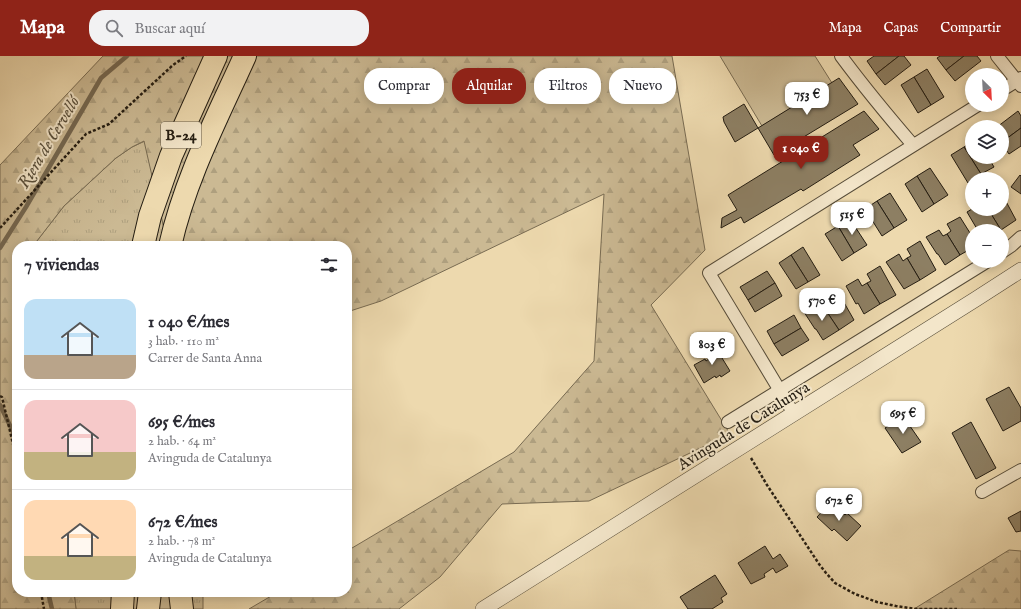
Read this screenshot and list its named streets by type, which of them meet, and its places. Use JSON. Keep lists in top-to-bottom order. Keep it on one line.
{"streets":{"highway":["B-24"],"street":["Avinguda de Catalunya"]},"water":["Riera de Cervelló"],"north":"bottom right","page":{"header":"Mapa","search":"Buscar aquí","nav":["Mapa","Capas","Compartir"],"map_buttons":["+","−"],"chip":["Comprar","Alquilar","Filtros","Nuevo"],"price":["753 €","1 040 €","515 €","570 €","803 €","695 €","672 €"],"heading":"7 viviendas","list":[{"name":"1 040 €/mes","note":"3 hab. · 110 m² · Carrer de Santa Anna"},{"name":"695 €/mes","note":"2 hab. · 64 m² · Avinguda de Catalunya"},{"name":"672 €/mes","note":"2 hab. · 78 m² · Avinguda de Catalunya"}]}}
